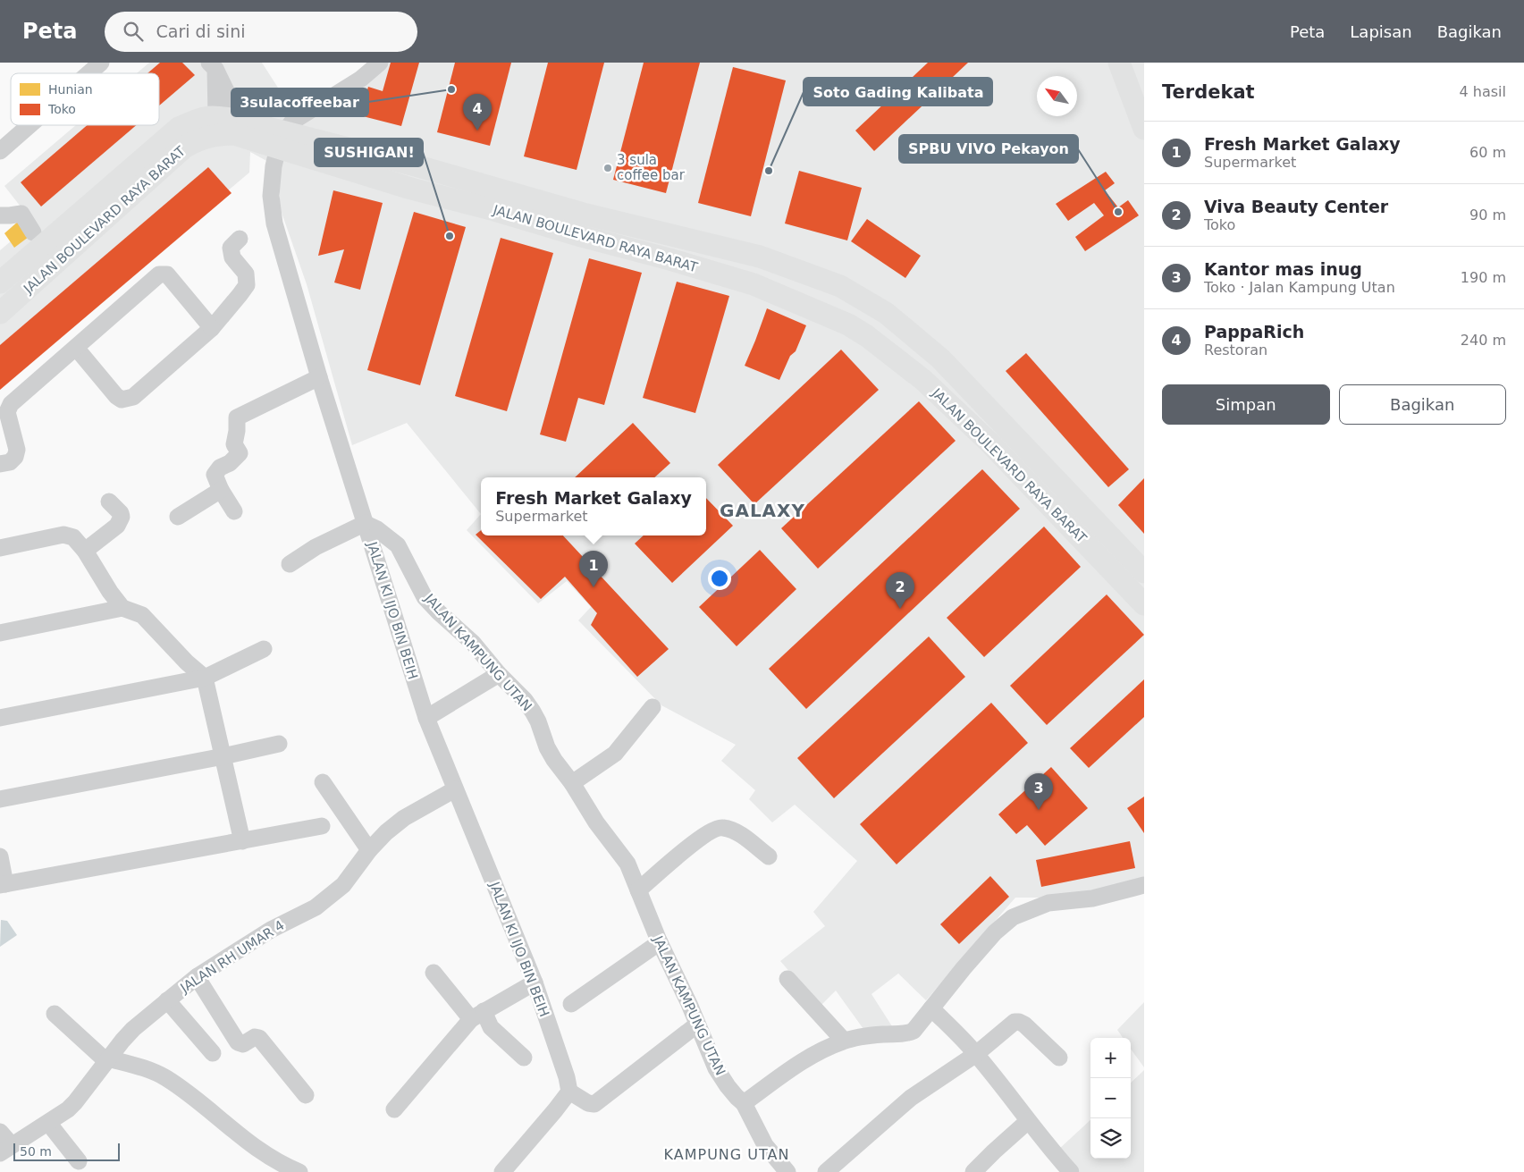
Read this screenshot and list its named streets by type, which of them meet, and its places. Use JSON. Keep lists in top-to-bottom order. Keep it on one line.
{"streets":{"main road":["JALAN BOULEVARD RAYA BARAT"],"street":["JALAN KI IJO BIN BEIH","JALAN KAMPUNG UTAN","JALAN RH UMAR 4"]},"crossings":[["JALAN KI IJO BIN BEIH","JALAN KAMPUNG UTAN"],["JALAN KI IJO BIN BEIH","JALAN RH UMAR 4"]],"districts":["GALAXY","KAMPUNG UTAN"],"places":["3sulacoffeebar","3 sula coffee bar","Soto Gading Kalibata","SPBU VIVO Pekayon","SUSHIGAN!"],"legend":["Hunian","Toko"],"scale_bar":"50 m","north":"top left","page":{"header":"Peta","search":"Cari di sini","nav":["Peta","Lapisan","Bagikan"],"heading":["Terdekat","4 hasil"],"pins":["4","1","2","3"],"list":[{"mark":"1","name":"Fresh Market Galaxy","note":"Supermarket","value":"60 m"},{"mark":"2","name":"Viva Beauty Center","note":"Toko","value":"90 m"},{"mark":"3","name":"Kantor mas inug","note":"Toko · Jalan Kampung Utan","value":"190 m"},{"mark":"4","name":"PappaRich","note":"Restoran","value":"240 m"}],"buttons":["Simpan","Bagikan"],"popup":["Fresh Market Galaxy","Supermarket"],"map_buttons":["+","−"],"scale":"50 m"}}
